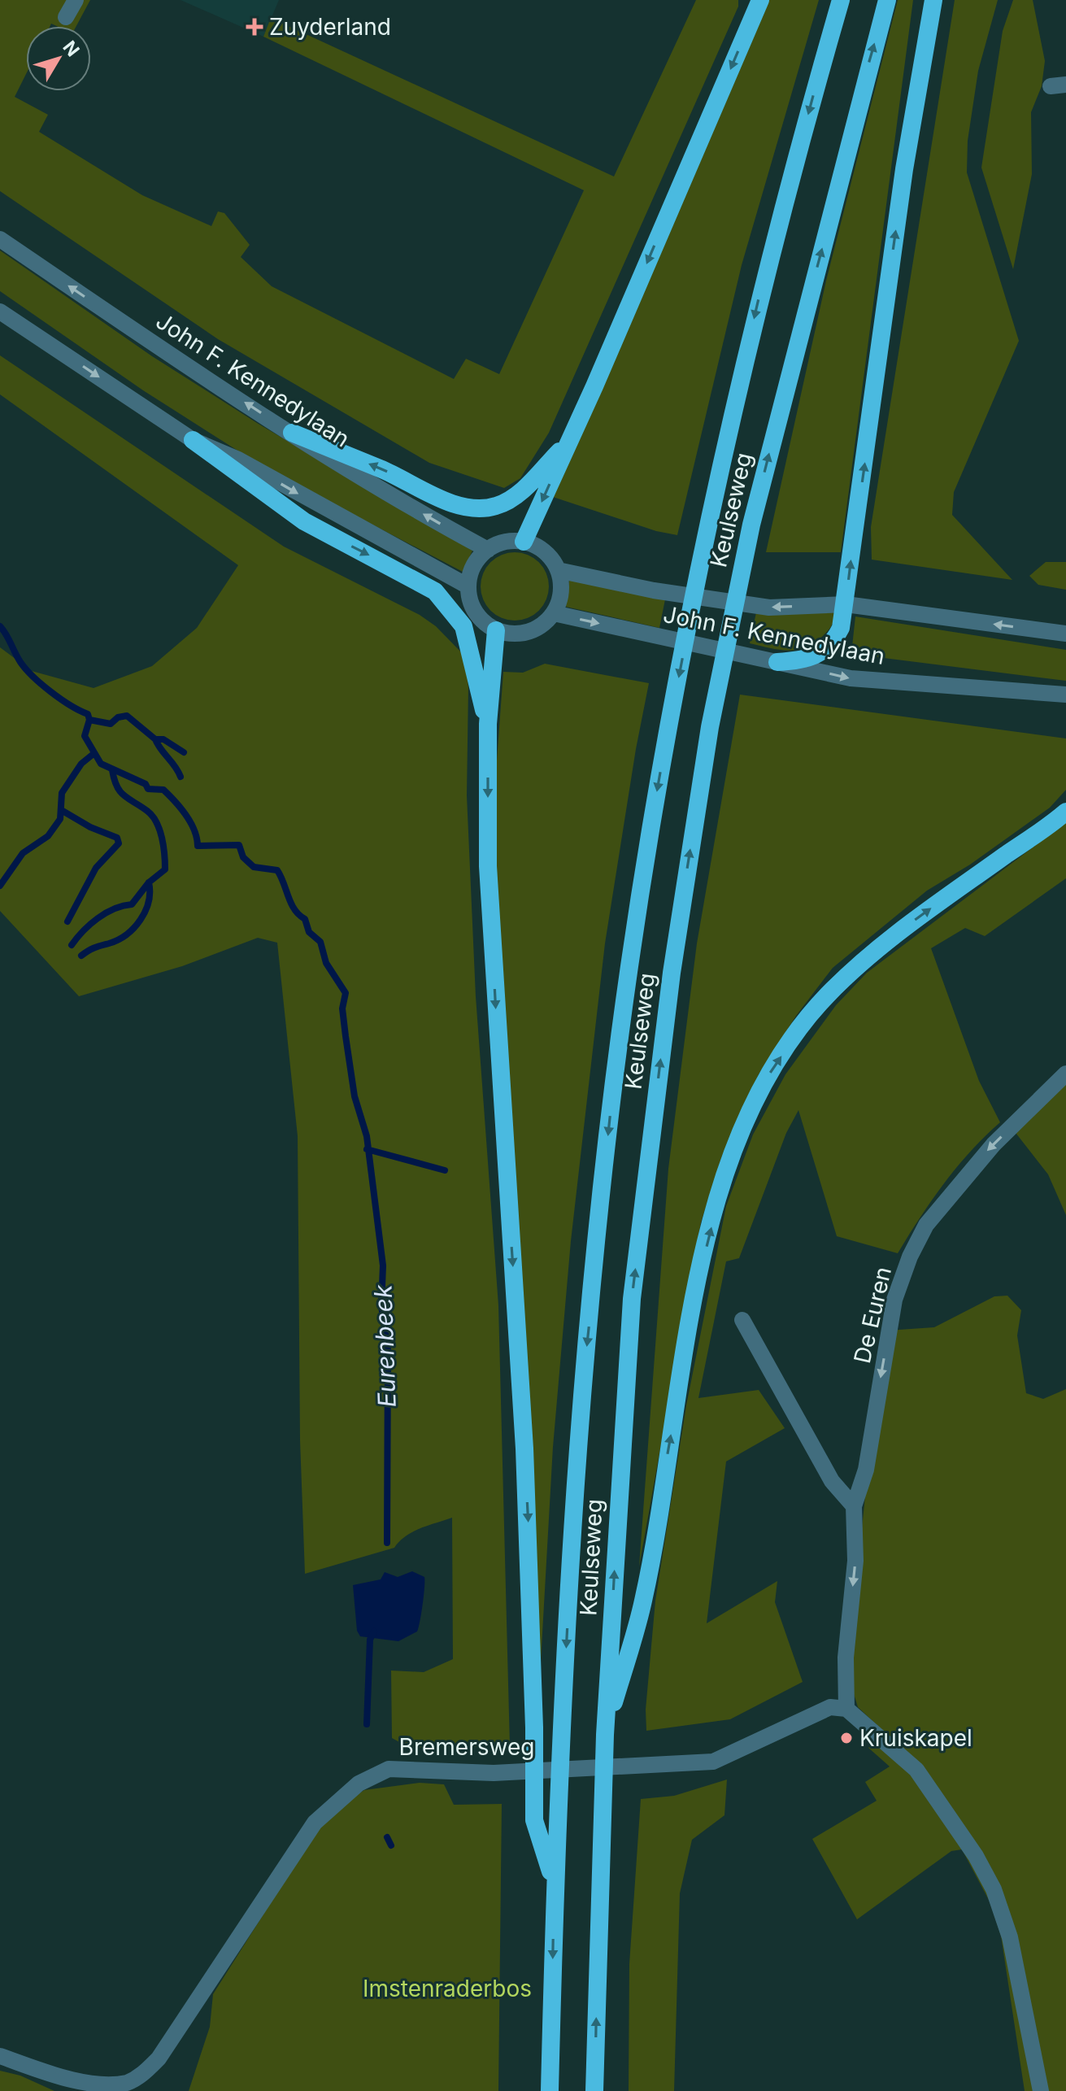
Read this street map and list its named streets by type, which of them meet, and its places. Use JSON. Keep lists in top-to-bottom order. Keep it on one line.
{"streets":{"highway":["Keulseweg"],"street":["John F. Kennedylaan","De Euren","Bremersweg"]},"crossings":[["De Euren","Bremersweg"]],"one_way":["De Euren"],"water":["Eurenbeek"],"parks":["Imstenraderbos"],"places":{"health":["Zuyderland"],"other":["Kruiskapel"]},"north":"top right"}
